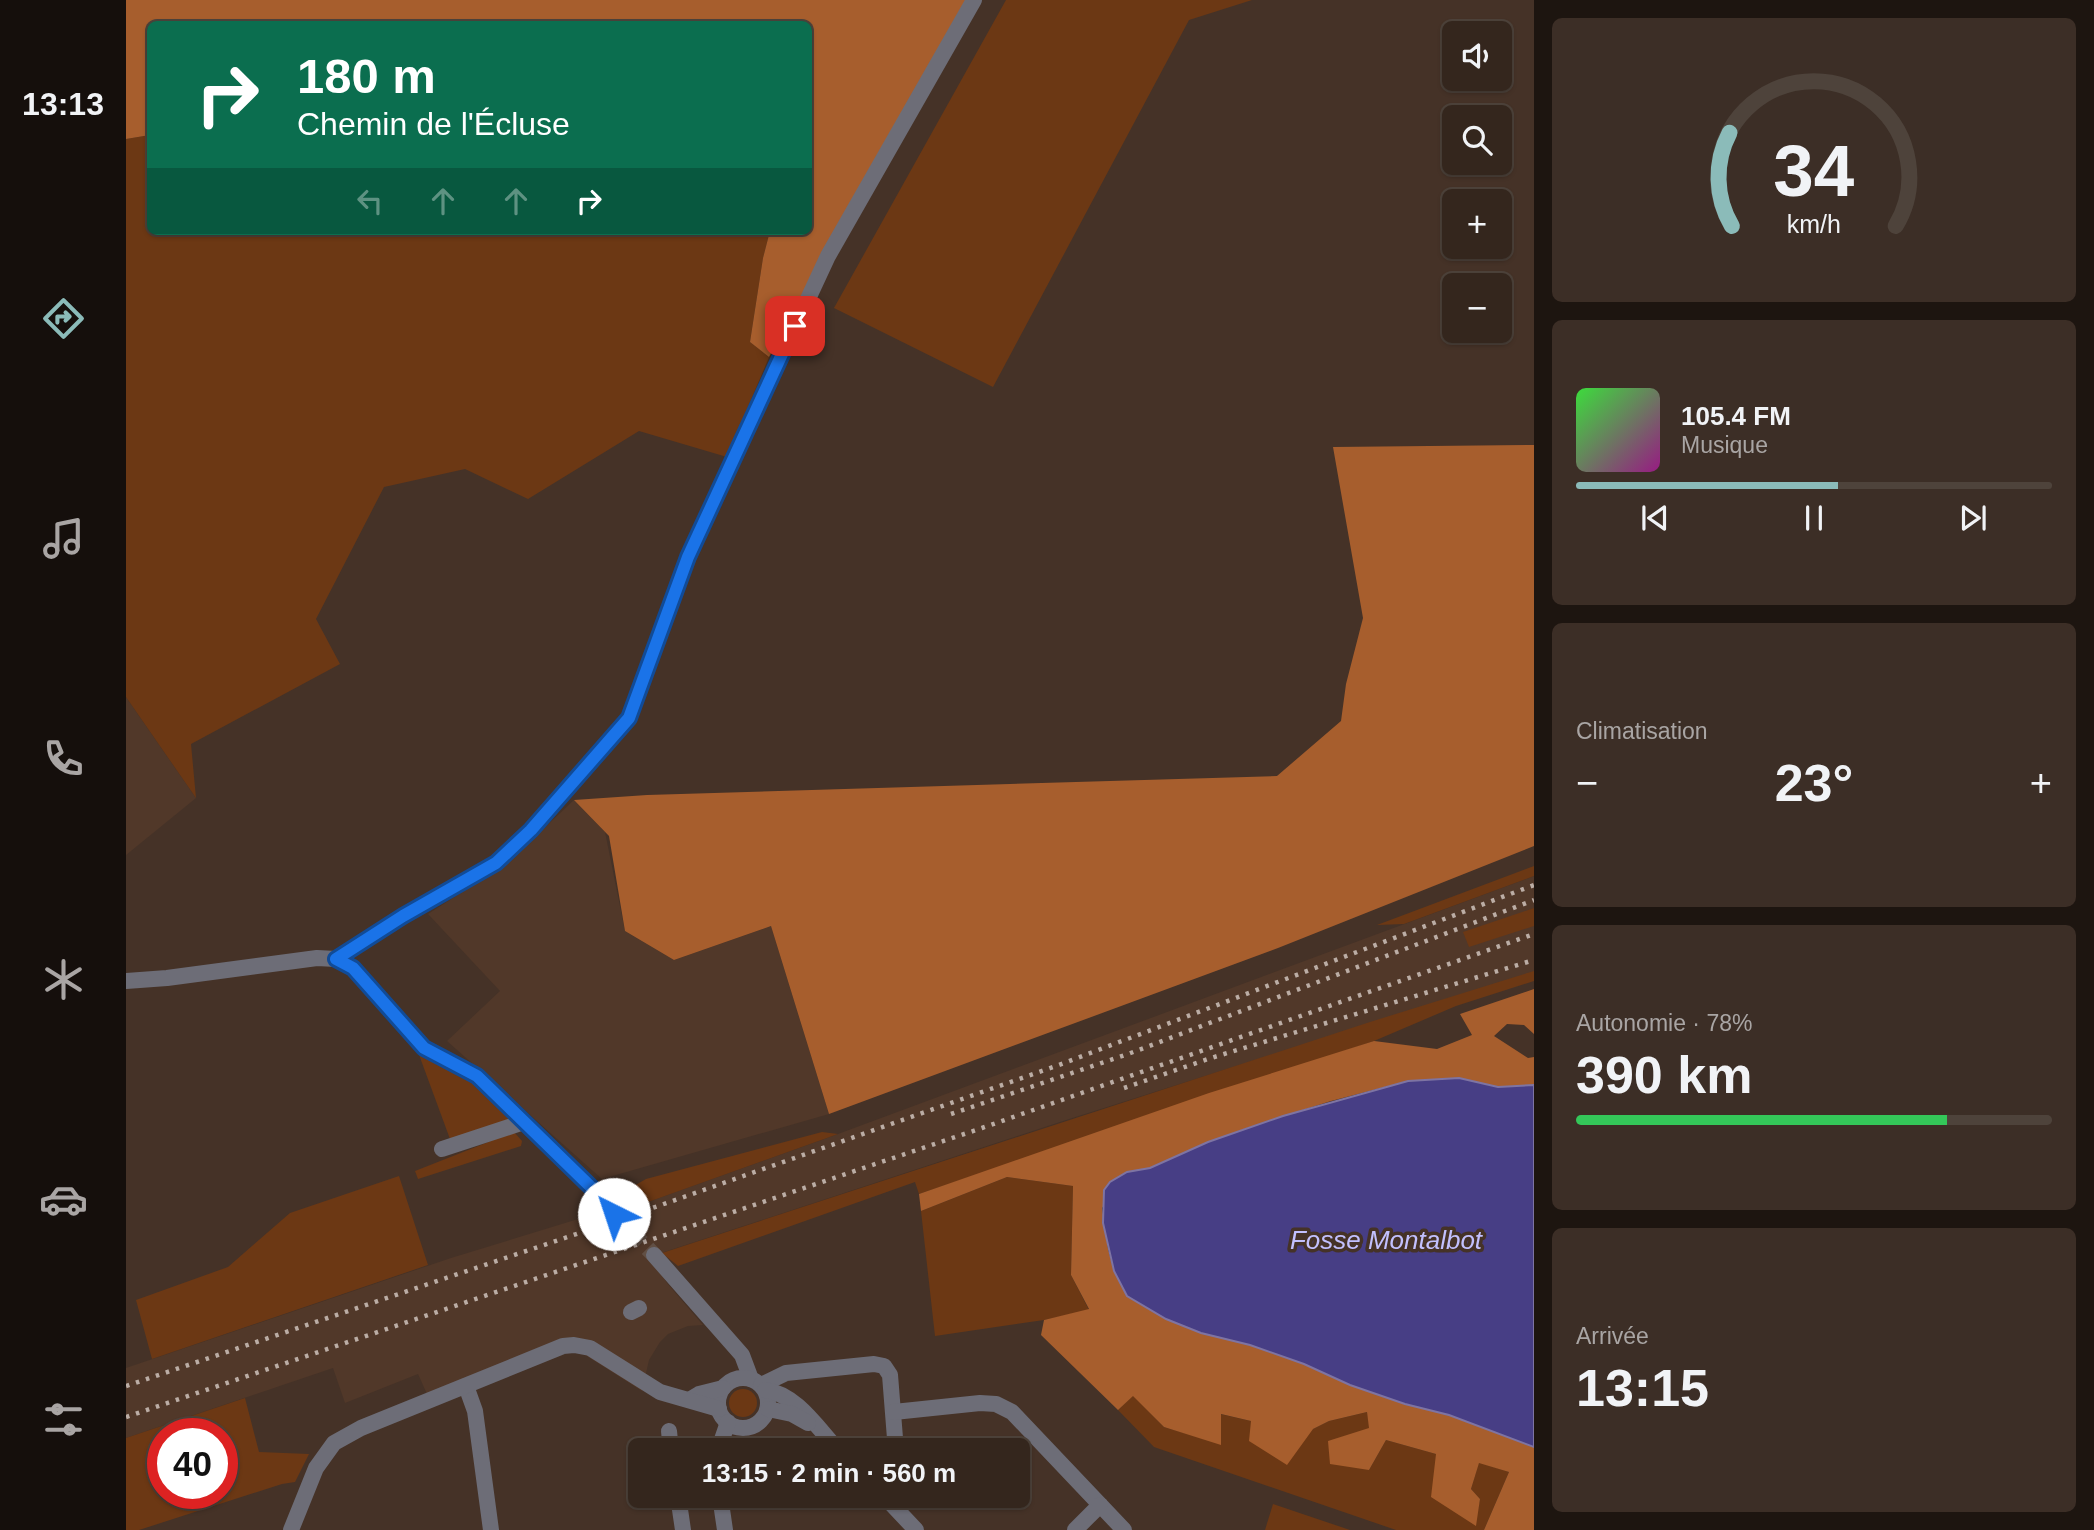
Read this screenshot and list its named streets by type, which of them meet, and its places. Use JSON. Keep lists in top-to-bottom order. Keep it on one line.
{"water":["Fosse Montalbot"],"page":{"tabs":"13:13","map_buttons":["+","−"],"turn":["180 m","Chemin de l'Écluse"],"song":["105.4 FM","Musique"],"tile":["Climatisation",["Autonomie · 78%","390 km"],["Arrivée","13:15"]],"heat":["−","23°","+"],"limit":"40","trip":"13:15 · 2 min · 560 m","gauge":["34","km/h"]}}
